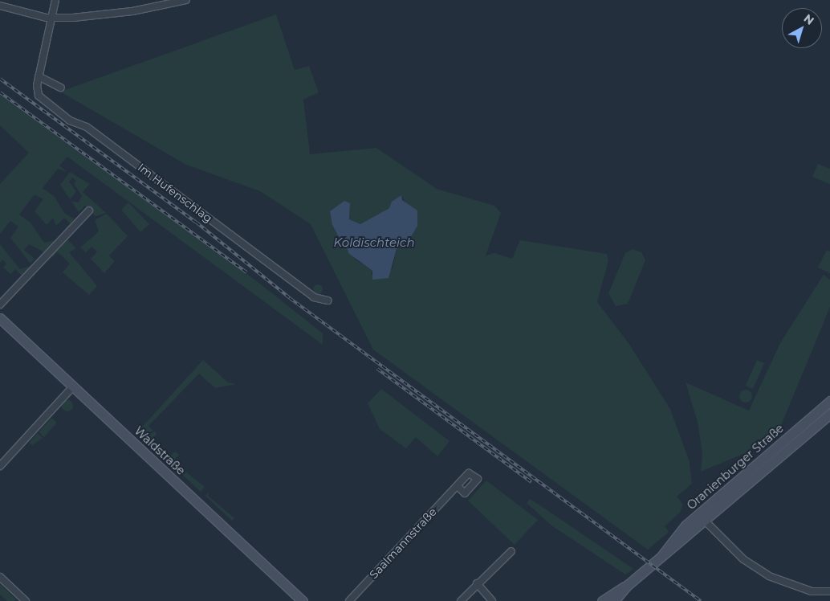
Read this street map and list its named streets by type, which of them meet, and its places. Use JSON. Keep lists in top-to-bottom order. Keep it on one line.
{"streets":{"main road":["Waldstraße","Oranienburger Straße"],"street":["Im Hufenschlag","Saalmannstraße"]},"water":["Koldischteich"],"north":"top right"}
